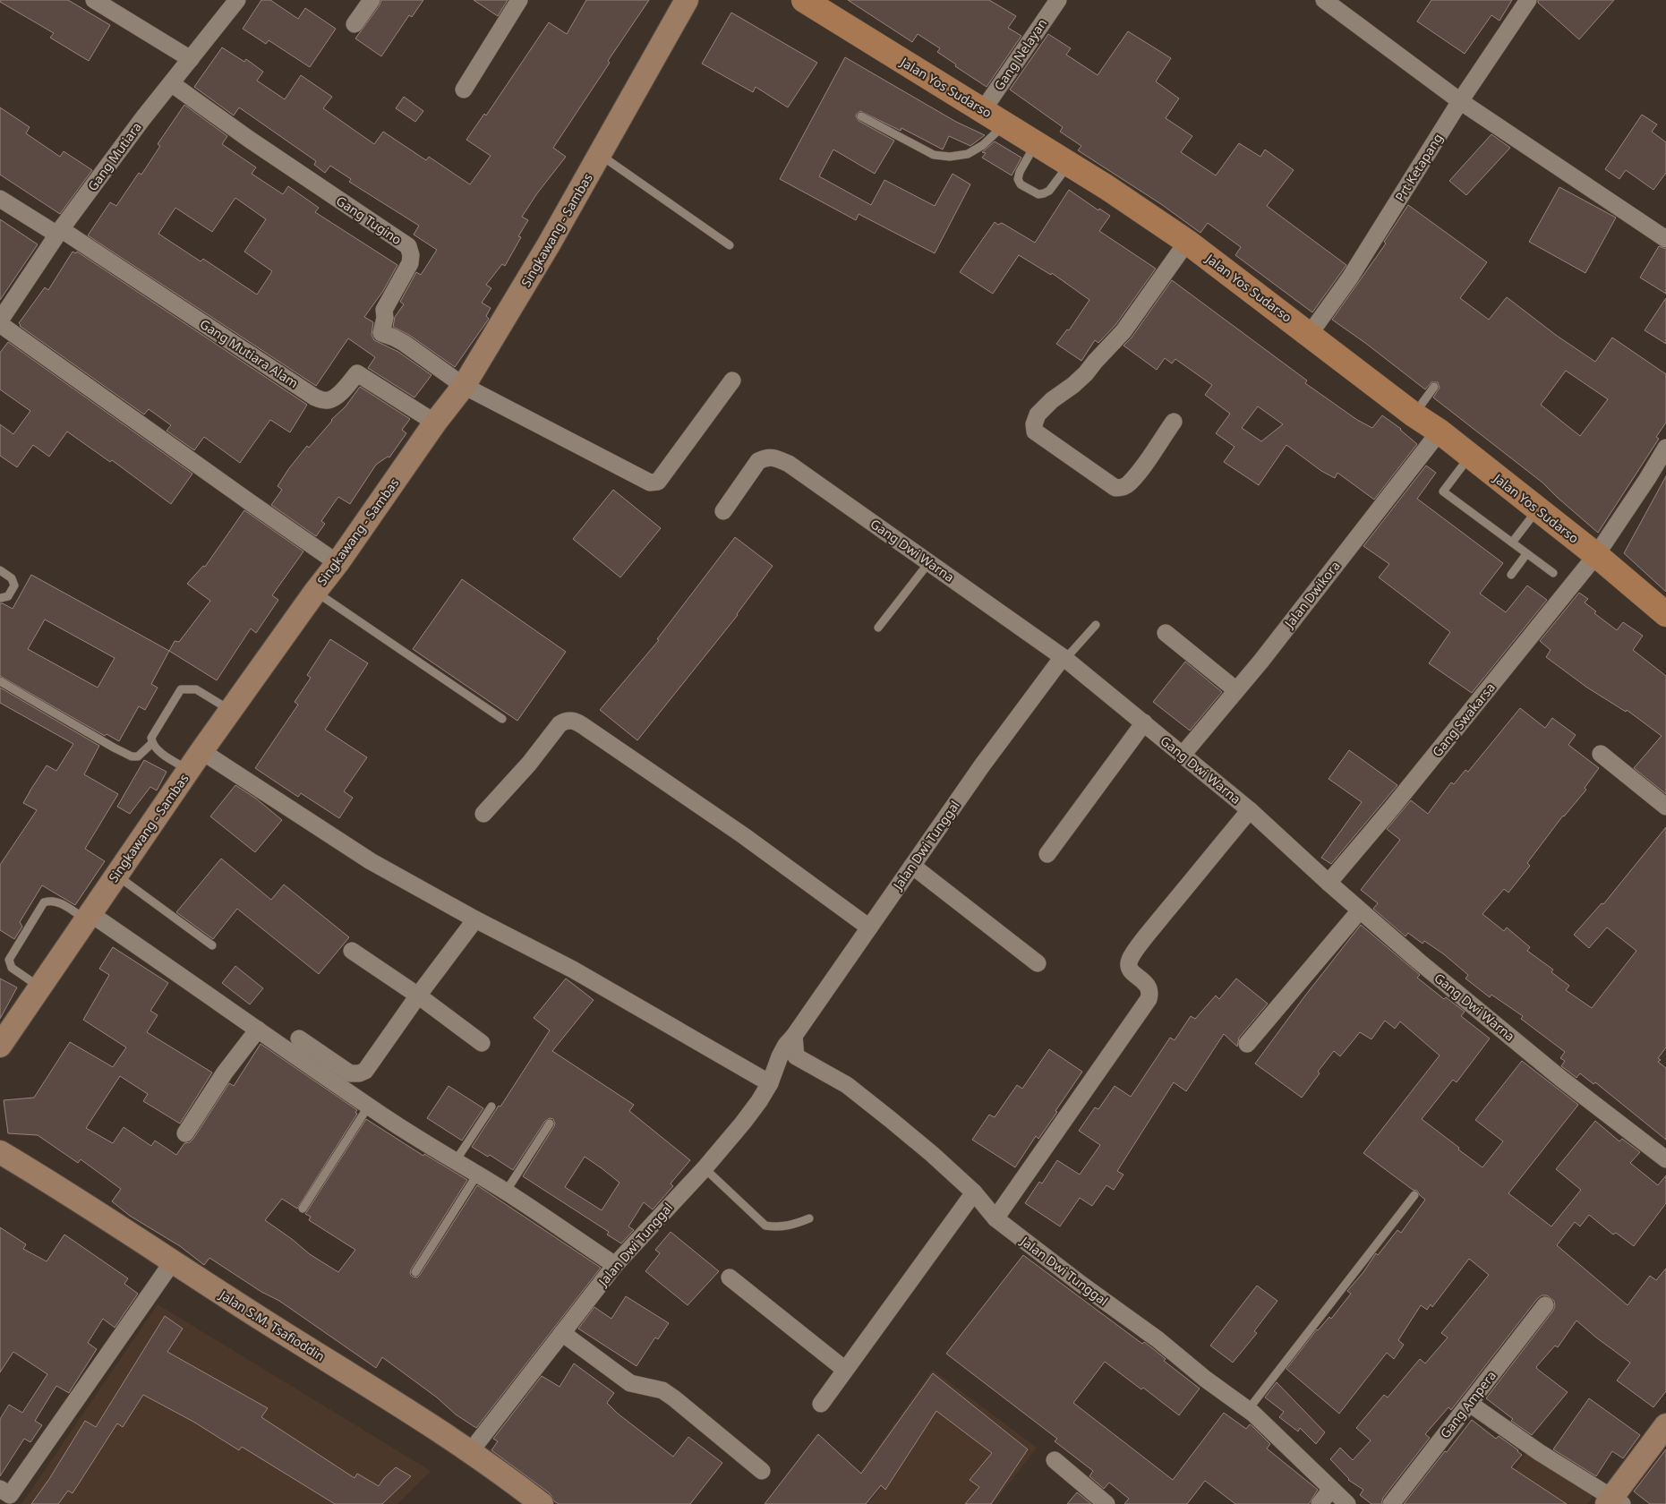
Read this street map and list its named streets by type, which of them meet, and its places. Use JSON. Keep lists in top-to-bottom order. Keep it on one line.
{"streets":{"main road":["Jalan Yos Sudarso"],"street":["Gang Nelayan","Gang Mutiara","Prt Ketapang","Gang Tugino","Singkawang - Sambas","Gang Mutiara Alam","Gang Dwi Warna","Jalan Dwikora","Gang Swakarsa","Jalan Dwi Tunggal","Jalan S.M. Tsafioddin","Gang Ampera"]},"crossings":[["Gang Nelayan","Jalan Yos Sudarso"],["Jalan Yos Sudarso","Prt Ketapang"],["Jalan Yos Sudarso","Jalan Dwikora"],["Jalan Yos Sudarso","Gang Swakarsa"],["Gang Mutiara","Gang Tugino"],["Gang Mutiara","Gang Mutiara Alam"],["Gang Tugino","Singkawang - Sambas"],["Singkawang - Sambas","Gang Mutiara Alam"],["Gang Dwi Warna","Jalan Dwikora"],["Gang Dwi Warna","Gang Swakarsa"],["Gang Dwi Warna","Jalan Dwi Tunggal"],["Jalan Dwi Tunggal","Jalan S.M. Tsafioddin"]]}
